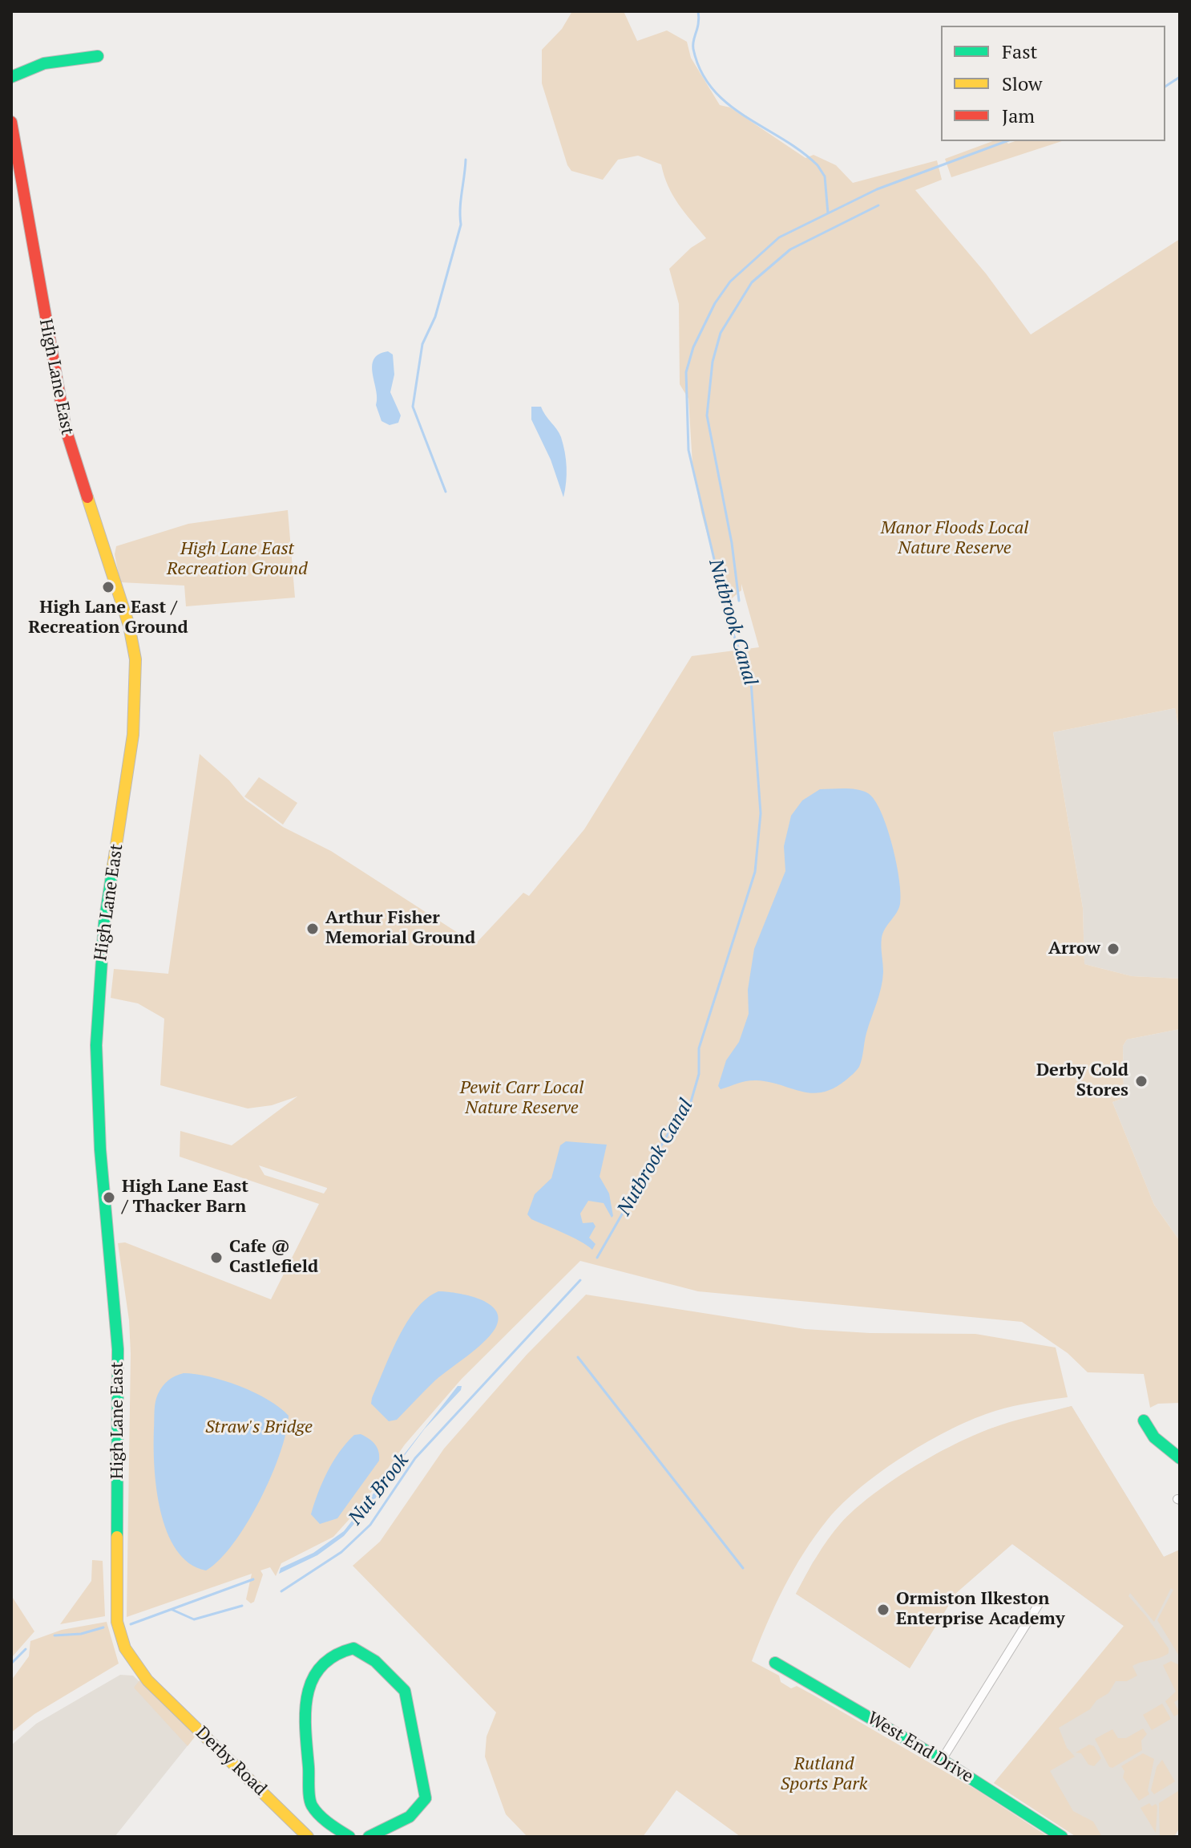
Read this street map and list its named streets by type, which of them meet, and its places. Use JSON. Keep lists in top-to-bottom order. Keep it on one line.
{"streets":{"main road":["High Lane East","West End Drive","Derby Road"]},"crossings":[["High Lane East","Derby Road"]],"water":["Nutbrook Canal","Nut Brook"],"parks":["Manor Floods Local Nature Reserve","High Lane East Recreation Ground","Pewit Carr Local Nature Reserve","Straw's Bridge","Rutland Sports Park"],"places":["High Lane East / Recreation Ground","Arthur Fisher Memorial Ground","Arrow","Derby Cold Stores","High Lane East / Thacker Barn","Cafe @ Castlefield","Ormiston Ilkeston Enterprise Academy"],"legend":["Fast","Slow","Jam"]}
